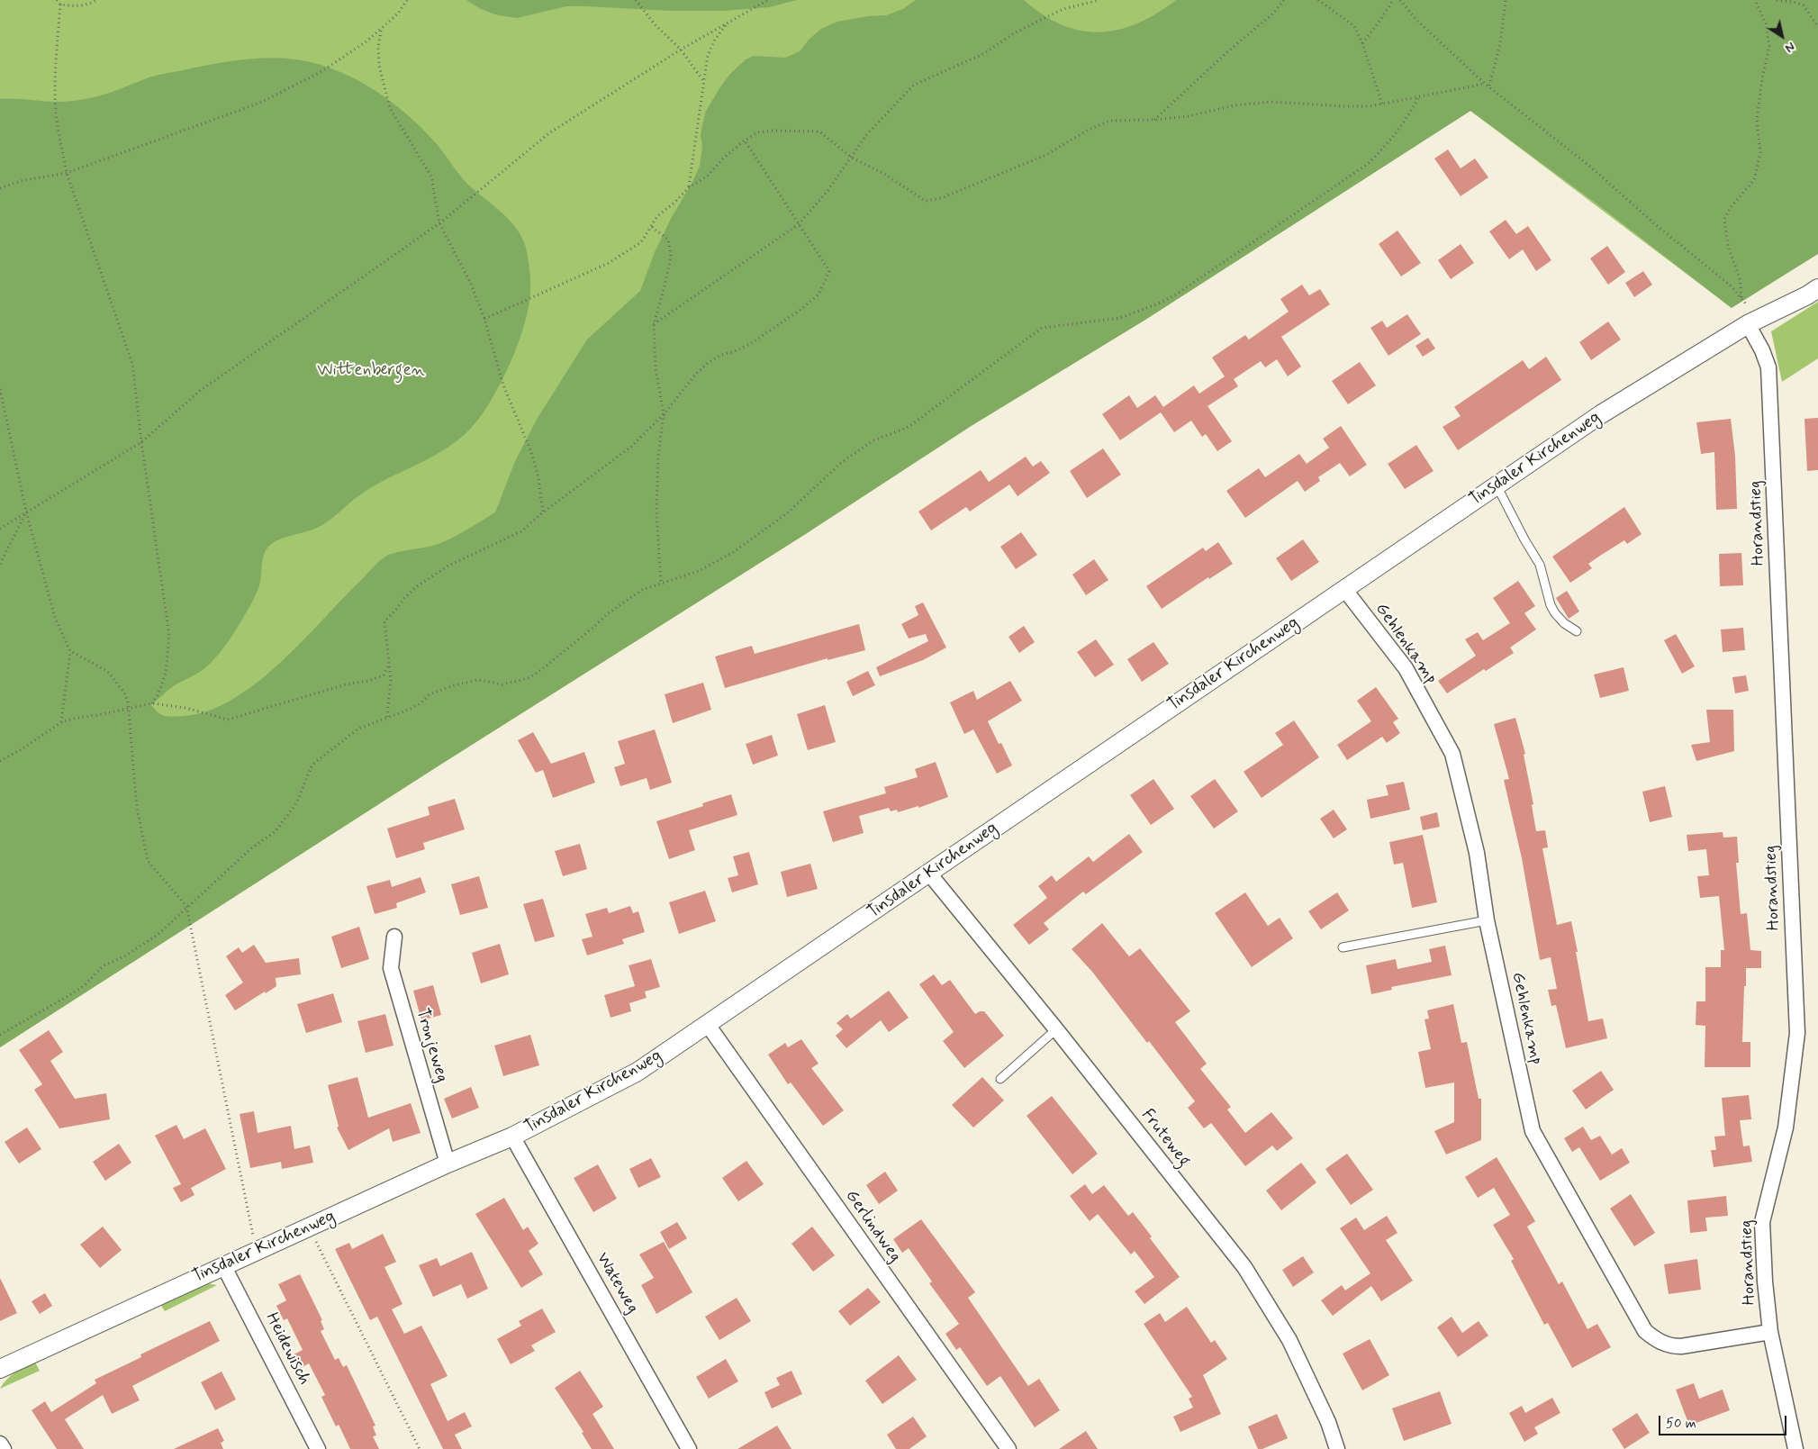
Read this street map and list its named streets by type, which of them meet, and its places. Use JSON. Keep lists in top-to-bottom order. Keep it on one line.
{"streets":{"street":["Tinsdaler Kirchenweg","Horandstieg","Gehlenkamp","Tronjeweg","Fruteweg","Gerlindweg","Wateweg","Heidewisch"]},"crossings":[["Tinsdaler Kirchenweg","Horandstieg"],["Tinsdaler Kirchenweg","Gehlenkamp"],["Tinsdaler Kirchenweg","Tronjeweg"],["Tinsdaler Kirchenweg","Fruteweg"],["Tinsdaler Kirchenweg","Gerlindweg"],["Tinsdaler Kirchenweg","Wateweg"],["Tinsdaler Kirchenweg","Heidewisch"],["Horandstieg","Gehlenkamp"]],"parks":["Wittenbergen"],"scale_bar":"50 m","north":"bottom right"}
